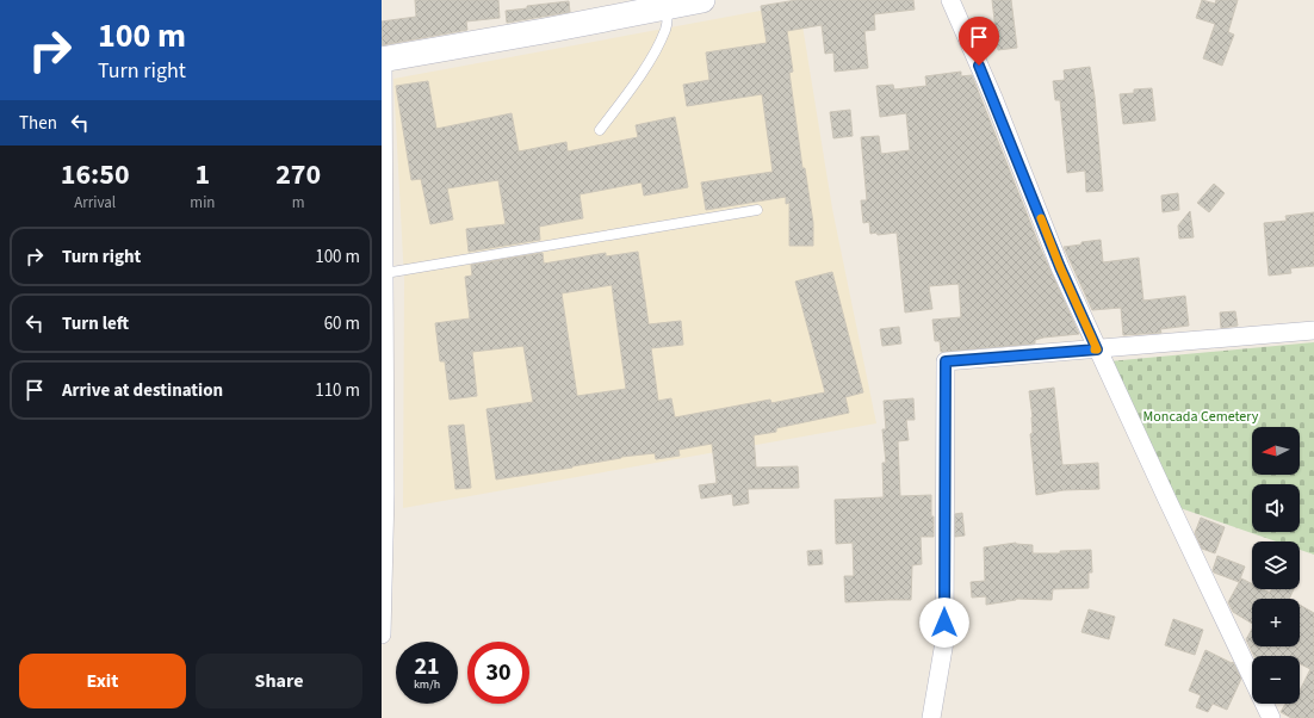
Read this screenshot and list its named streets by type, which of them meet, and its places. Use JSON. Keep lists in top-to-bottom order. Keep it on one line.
{"parks":["Moncada Cemetery"],"north":"left","page":{"turn":["100 m","Turn right"],"then":"Then","eta":["16:50","Arrival","1","min","270","m"],"list":[{"name":"Turn right","value":"100 m"},{"name":"Turn left","value":"60 m"},{"name":"Arrive at destination","value":"110 m"}],"map_buttons":["+","−"],"speed":"21 km/h","limit":"30","buttons":["Exit","Share"]}}
